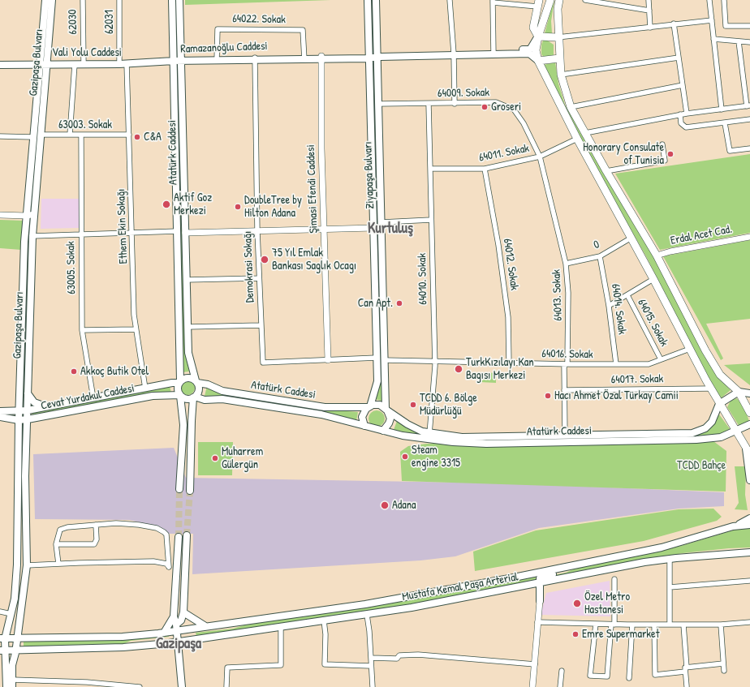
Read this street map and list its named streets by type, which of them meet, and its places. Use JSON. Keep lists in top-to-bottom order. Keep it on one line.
{"streets":{"main road":["Ramazanoğlu Caddesi","Vali Yolu Caddesi","Gazipaşa Bulvarı","Atatürk Caddesi","Ziyapaşa Bulvarı","Cevat Yurdakul Caddesi","Mustafa Kemal Paşa Arterial"],"street":["64022. Sokak","62030","62031","64009. Sokak","63003. Sokak","64011. Sokak","Şimasi Efendi Caddesi","Ethem Ekin Sokağı","Erdal Acet Cad.","0","64012. Sokak","Demokrasi Sokağı","63005. Sokak","64010. Sokak","64013. Sokak","64014. Sokak","64015. Sokak","64016. Sokak","64017. Sokak"]},"crossings":[["64022. Sokak","Ramazanoğlu Caddesi"],["62030","Vali Yolu Caddesi"],["62031","Vali Yolu Caddesi"],["Ramazanoğlu Caddesi","Vali Yolu Caddesi"],["Ramazanoğlu Caddesi","Atatürk Caddesi"],["Ramazanoğlu Caddesi","Ziyapaşa Bulvarı"],["Ramazanoğlu Caddesi","Şimasi Efendi Caddesi"],["Ramazanoğlu Caddesi","Demokrasi Sokağı"],["Vali Yolu Caddesi","Gazipaşa Bulvarı"],["Vali Yolu Caddesi","Atatürk Caddesi"],["Vali Yolu Caddesi","Ethem Ekin Sokağı"],["Gazipaşa Bulvarı","63003. Sokak"],["Gazipaşa Bulvarı","Cevat Yurdakul Caddesi"],["Gazipaşa Bulvarı","Mustafa Kemal Paşa Arterial"],["64009. Sokak","64011. Sokak"],["64009. Sokak","Ziyapaşa Bulvarı"],["64009. Sokak","64010. Sokak"],["64009. Sokak","64013. Sokak"],["63003. Sokak","Ethem Ekin Sokağı"],["63003. Sokak","63005. Sokak"],["Atatürk Caddesi","Ziyapaşa Bulvarı"],["Atatürk Caddesi","64010. Sokak"],["Atatürk Caddesi","64013. Sokak"],["Atatürk Caddesi","Cevat Yurdakul Caddesi"],["64011. Sokak","64012. Sokak"],["64011. Sokak","64010. Sokak"],["64011. Sokak","64013. Sokak"],["Ziyapaşa Bulvarı","Demokrasi Sokağı"],["Ziyapaşa Bulvarı","64016. Sokak"],["Şimasi Efendi Caddesi","Demokrasi Sokağı"],["Ethem Ekin Sokağı","Cevat Yurdakul Caddesi"],["0","64013. Sokak"],["0","64014. Sokak"],["64012. Sokak","64016. Sokak"],["63005. Sokak","Cevat Yurdakul Caddesi"],["64010. Sokak","64016. Sokak"],["64013. Sokak","64016. Sokak"],["64013. Sokak","64017. Sokak"],["64014. Sokak","64016. Sokak"],["64015. Sokak","64016. Sokak"]],"districts":["Kurtuluş","Gazipaşa"],"parks":["TCDD Bahçe"],"places":["Groseri","C&A","Honorary Consulate of Tunisia","Aktif Goz Merkezi","DoubleTree by Hilton Adana","75 Yıl Emlak Bankası Saglık Ocagı","Can Apt.","TurkKızılayı Kan Bagısı Merkezi","Akkoç Butik Otel","Hacı Ahmet Özal Türkay Camii","TCDD 6. Bölge Müdürlüğü","Steam engine 3315","Muharrem Gülergün","Adana","Özel Metro Hastanesi","Emre Supermarket"]}
